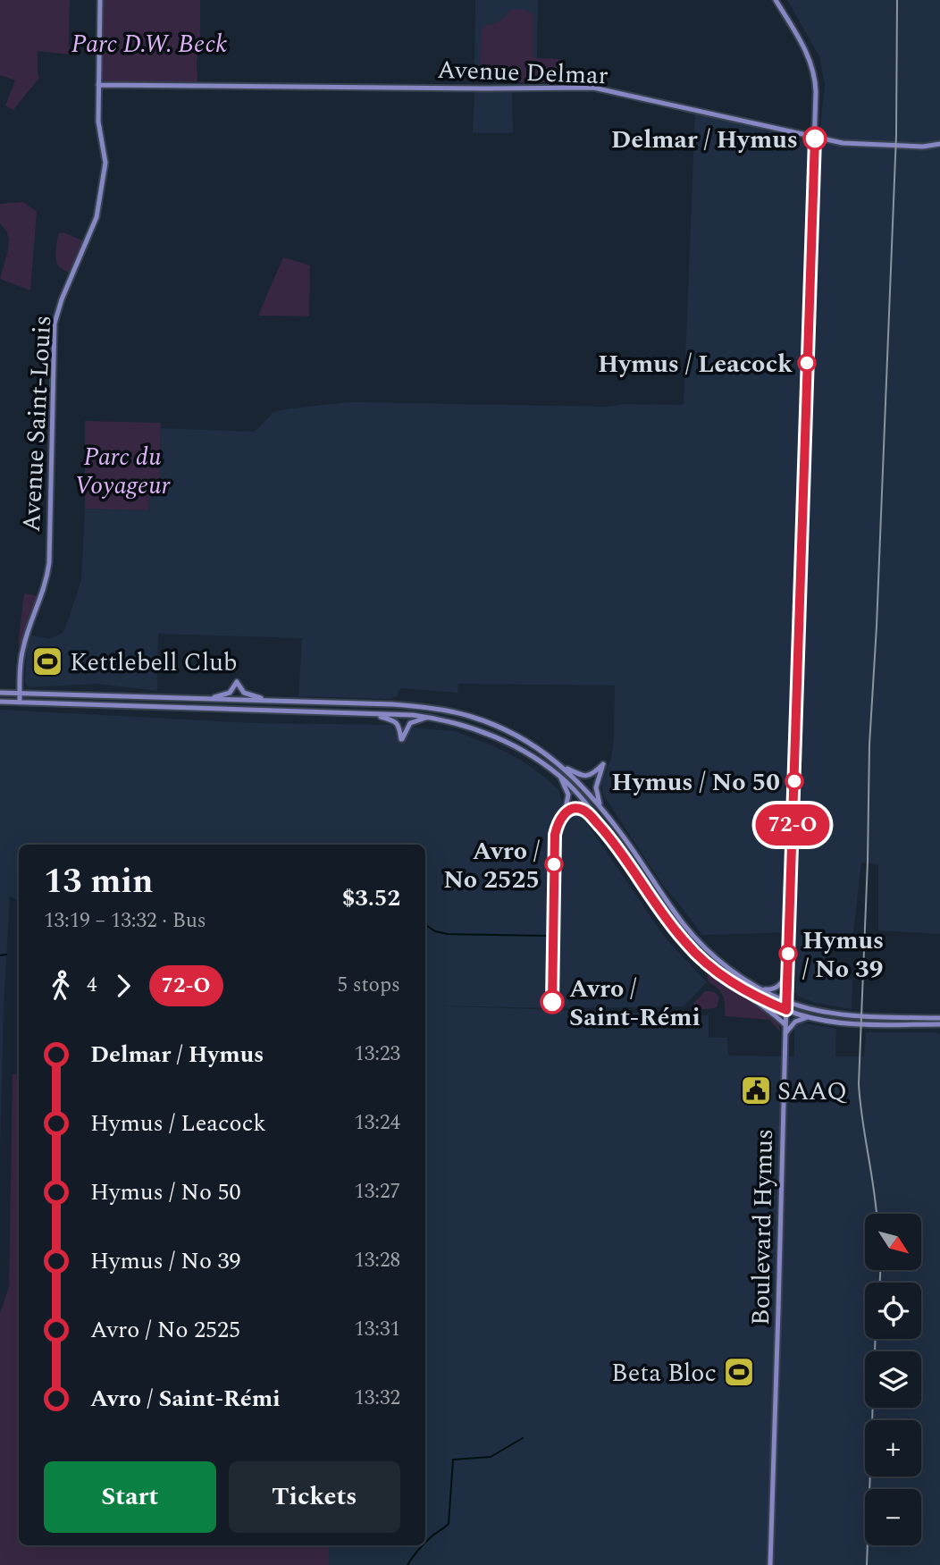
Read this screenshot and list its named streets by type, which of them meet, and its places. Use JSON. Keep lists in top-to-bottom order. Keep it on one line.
{"streets":{"street":["Avenue Delmar","Avenue Saint-Louis","Boulevard Hymus"]},"crossings":[["Avenue Delmar","Avenue Saint-Louis"],["Avenue Delmar","Boulevard Hymus"]],"parks":["Parc D.W. Beck","Parc du Voyageur"],"places":{"other":["Delmar / Hymus","Hymus / Leacock","Hymus / No 50","Avro / No 2525","Hymus / No 39","Avro / Saint-Rémi"],"sports":["Kettlebell Club","Beta Bloc"],"public building":["SAAQ"]},"lines":["bus line 72-O"],"north":"bottom right","page":{"on_map":"72-O","heading":["13 min","13:19 – 13:32 · Bus","$3.52"],"legs":["4","72-O","5 stops"],"list":[{"name":"Delmar / Hymus","value":"13:23"},{"name":"Hymus / Leacock","value":"13:24"},{"name":"Hymus / No 50","value":"13:27"},{"name":"Hymus / No 39","value":"13:28"},{"name":"Avro / No 2525","value":"13:31"},{"name":"Avro / Saint-Rémi","value":"13:32"}],"map_buttons":["+","−"],"buttons":["Start","Tickets"]}}
